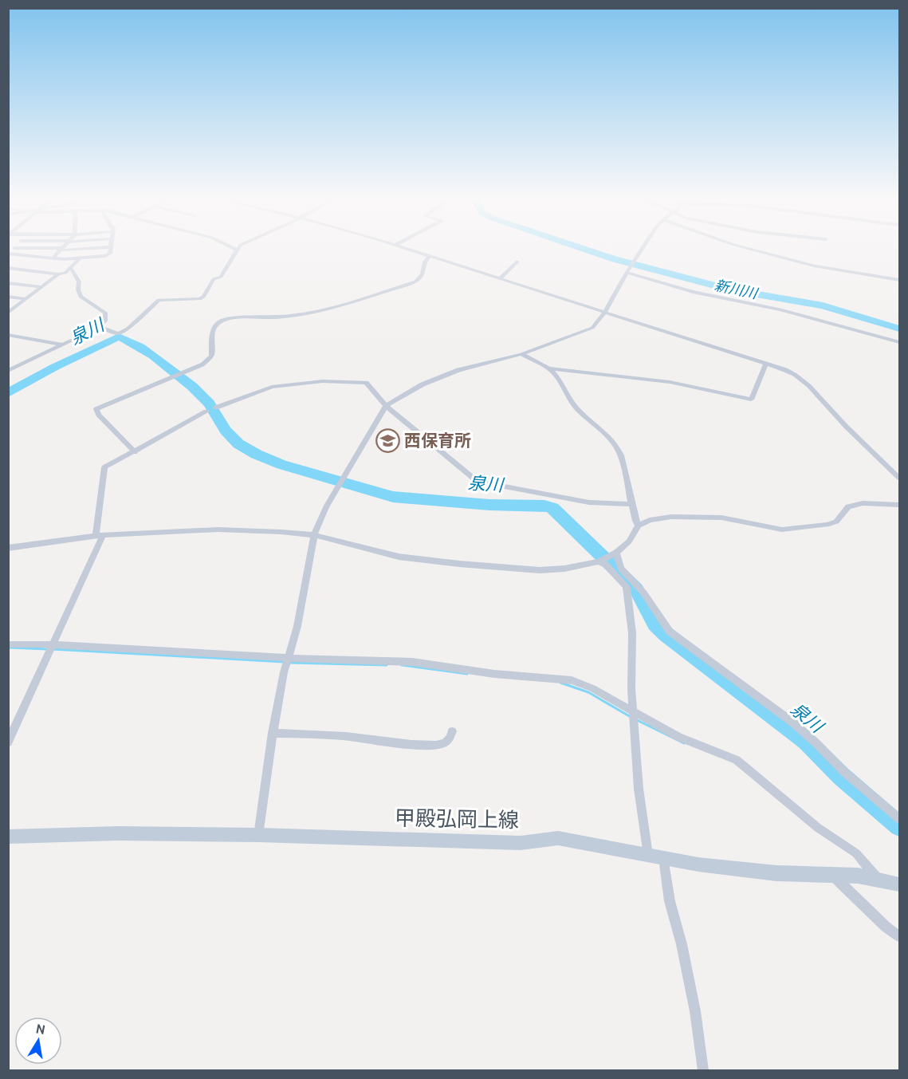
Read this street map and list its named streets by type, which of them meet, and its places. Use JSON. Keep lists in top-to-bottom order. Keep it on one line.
{"streets":{"main road":["甲殿弘岡上線"]},"water":["新川川","泉川"],"places":{"school or university":["西保育所"]},"north":"top"}
